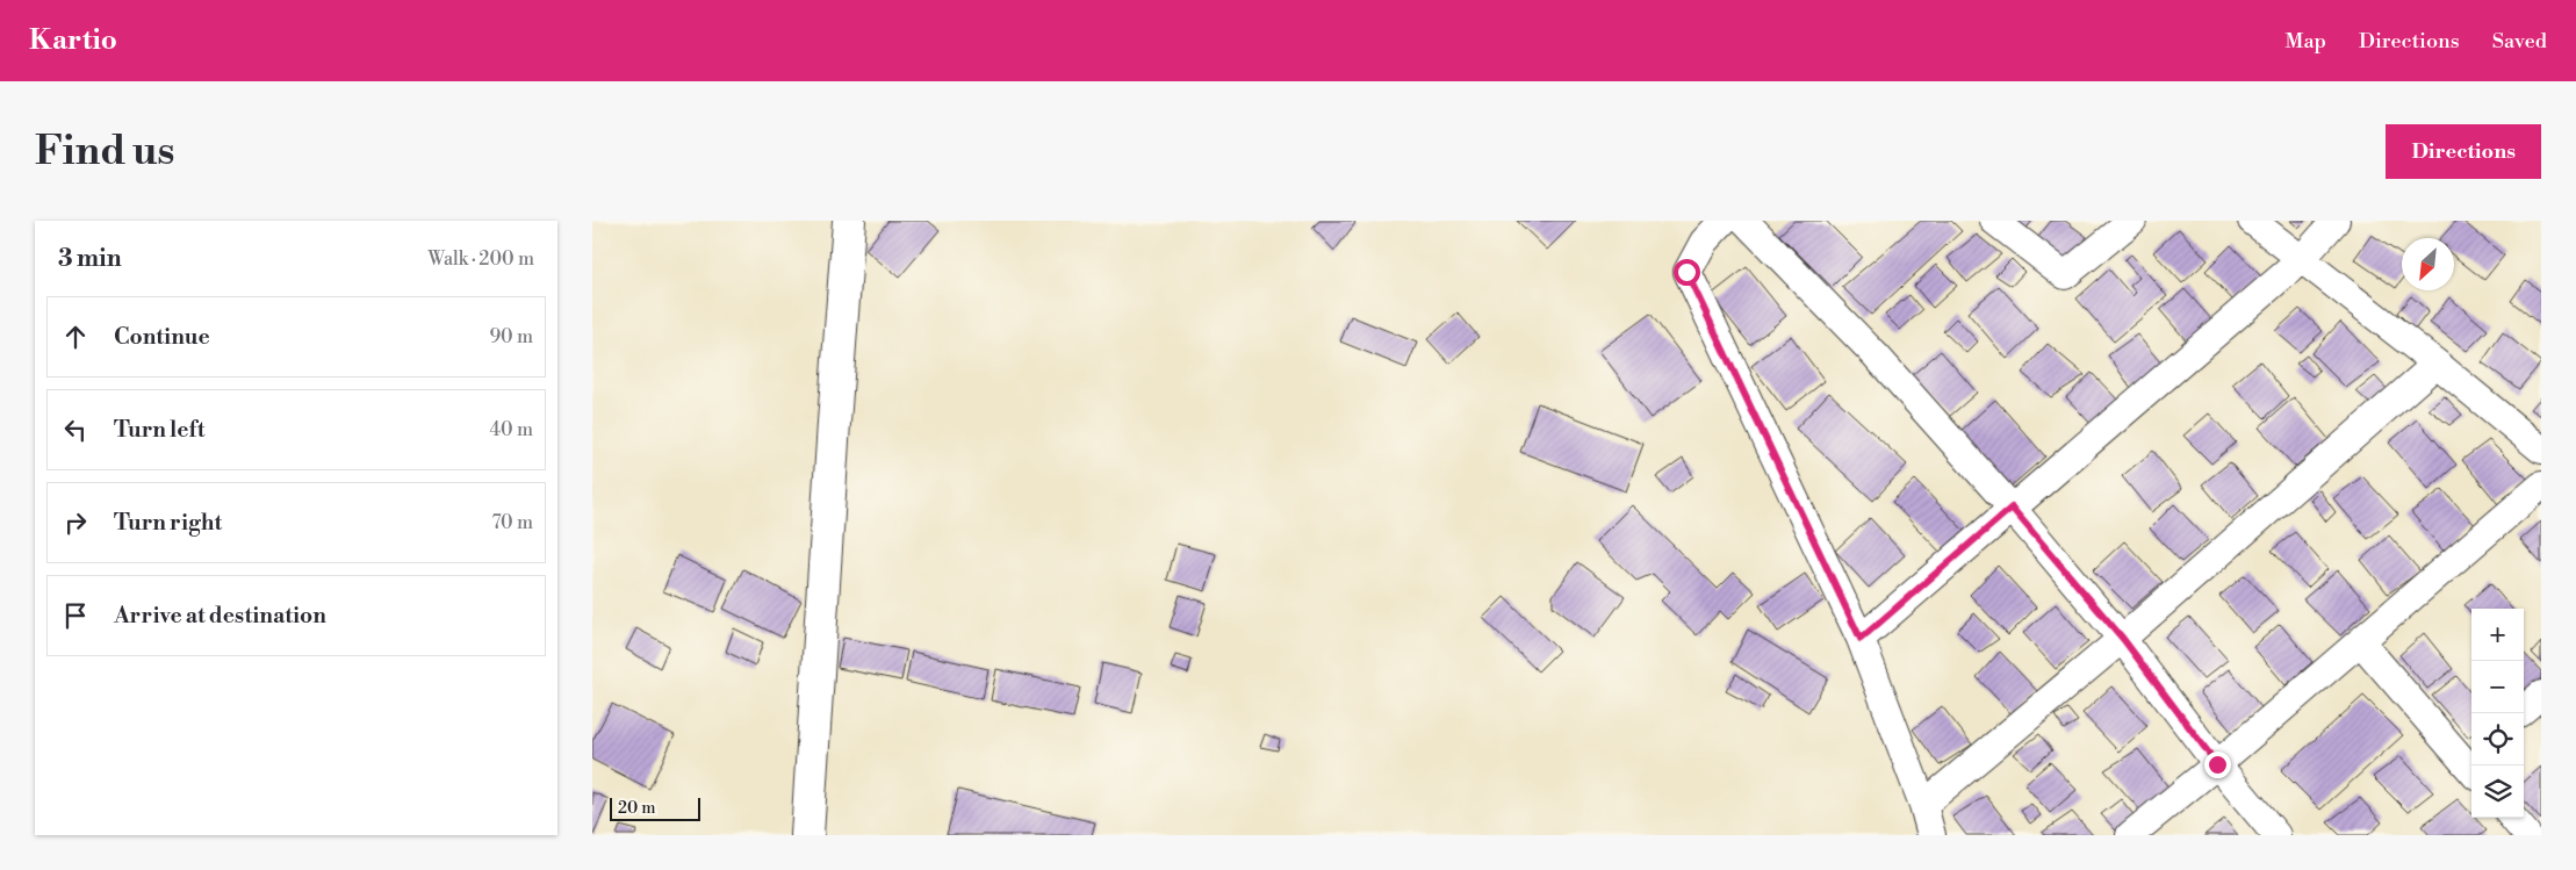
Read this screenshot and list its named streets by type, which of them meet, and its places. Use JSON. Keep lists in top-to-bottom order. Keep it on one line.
{"scale_bar":"20 m","north":"bottom left","page":{"header":"Kartio","nav":["Map","Directions","Saved"],"buttons":"Directions","title":"Find us","heading":["3 min","Walk · 200 m"],"list":[["Continue","90 m"],["Turn left","40 m"],["Turn right","70 m"],"Arrive at destination"],"map_buttons":["+","−"],"scale":"20 m"}}
